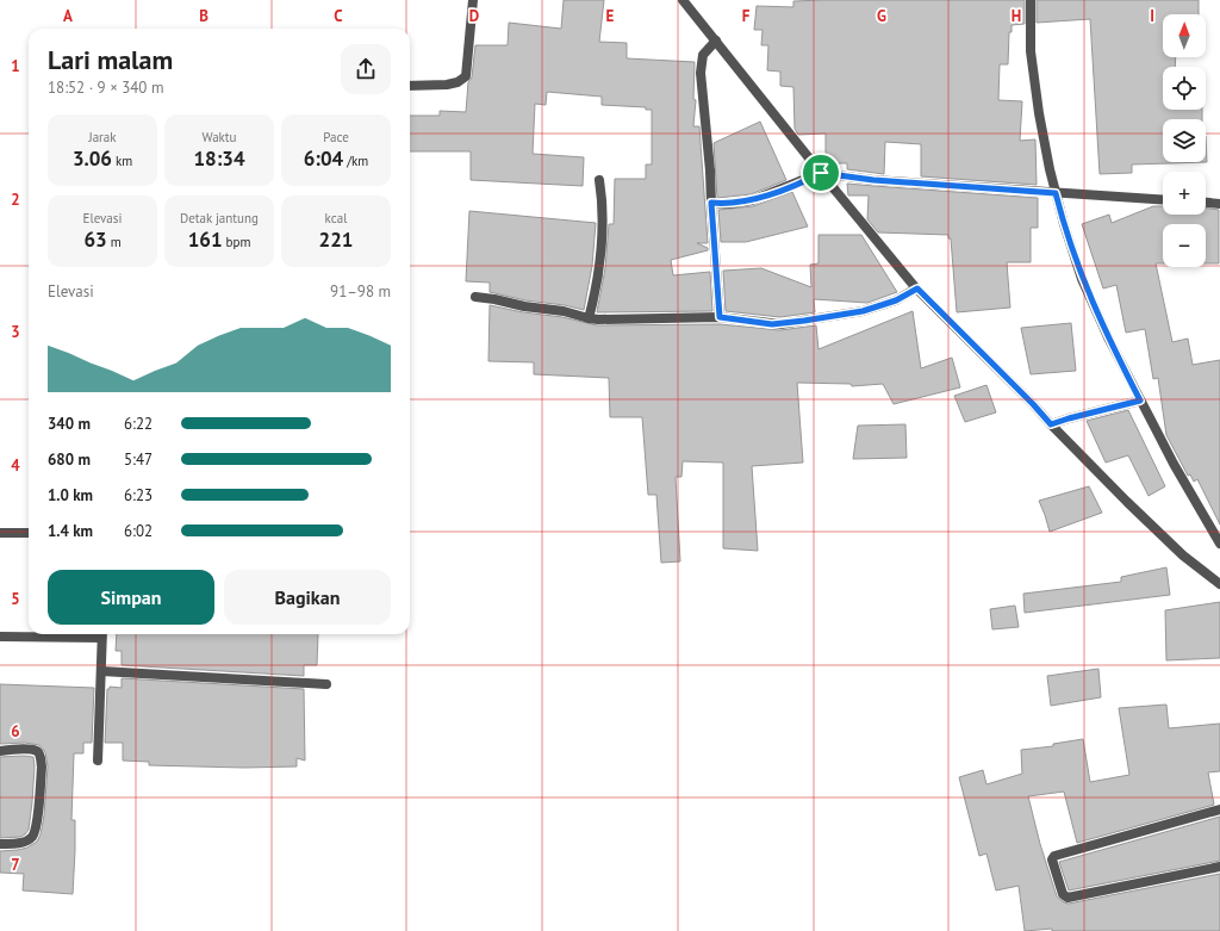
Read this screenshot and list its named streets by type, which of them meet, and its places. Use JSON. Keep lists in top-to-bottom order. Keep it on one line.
{"north":"top","page":{"map_buttons":["+","−"],"heading":["Lari malam","18:52 · 9 × 340 m"],"stats":[["Jarak","3.06 km"],["Waktu","18:34"],["Pace","6:04 /km"],["Elevasi","63 m"],["Detak jantung","161 bpm"],["kcal","221"]],"chart":["Elevasi","91–98 m"],"list":[{"name":"340 m","note":"6:22"},{"name":"680 m","note":"5:47"},{"name":"1.0 km","note":"6:23"},{"name":"1.4 km","note":"6:02"}],"buttons":["Simpan","Bagikan"]},"grid":{"columns":["A","B","C","D","E","F","G","H","I"],"rows":["1","2","3","4","5","6","7"]}}
